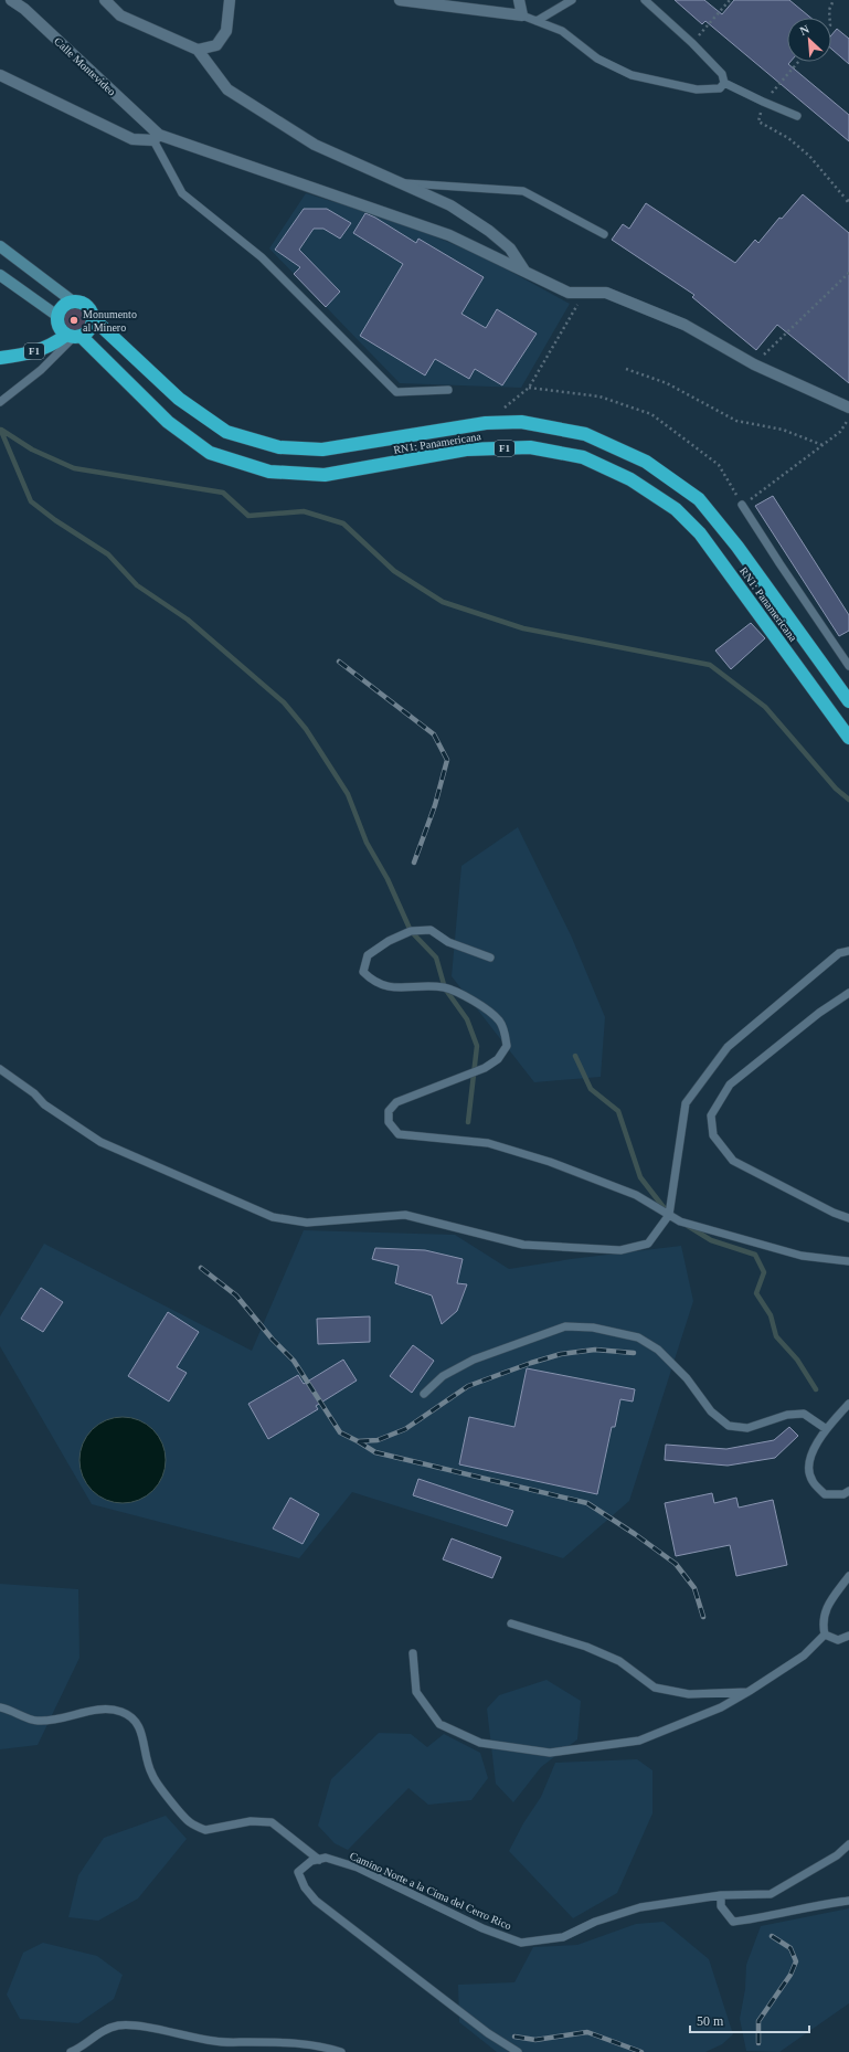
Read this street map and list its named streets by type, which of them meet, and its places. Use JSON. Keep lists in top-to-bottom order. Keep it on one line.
{"streets":{"highway":["F1","RN1: Panamericana"],"street":["Calle Montevideo"],"lane":["Camino Norte a la Cima del Cerro Rico"]},"crossings":[["F1","RN1: Panamericana"]],"places":["Monumento al Minero"],"scale_bar":"50 m","north":"top left"}
